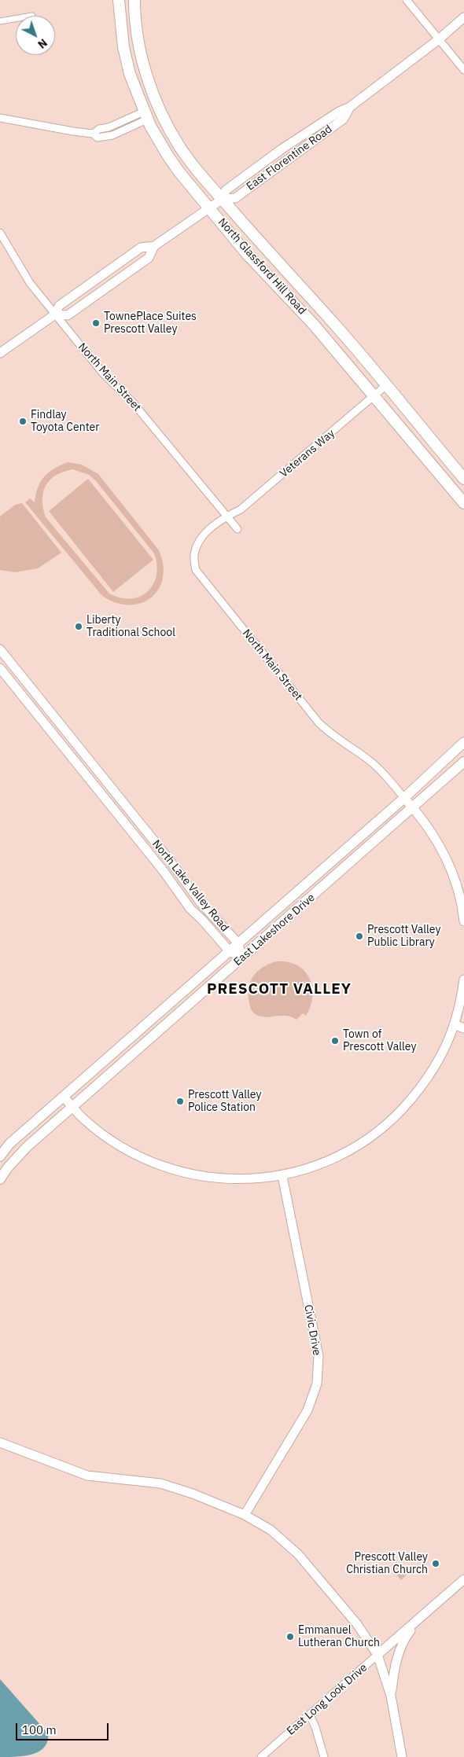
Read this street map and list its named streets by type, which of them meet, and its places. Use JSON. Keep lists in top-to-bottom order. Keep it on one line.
{"streets":{"main road":["North Glassford Hill Road","East Lakeshore Drive"],"street":["East Florentine Road","North Main Street","Veterans Way","North Lake Valley Road","Civic Drive","East Long Look Drive"]},"crossings":[["East Florentine Road","North Glassford Hill Road"],["East Florentine Road","North Main Street"],["North Glassford Hill Road","Veterans Way"],["North Main Street","Veterans Way"],["North Main Street","East Lakeshore Drive"],["North Lake Valley Road","East Lakeshore Drive"]],"districts":["PRESCOTT VALLEY"],"places":["TownePlace Suites Prescott Valley","Findlay Toyota Center","Liberty Traditional School","Prescott Valley Public Library","Town of Prescott Valley","Prescott Valley Police Station","Prescott Valley Christian Church","Emmanuel Lutheran Church"],"scale_bar":"100 m","north":"bottom right"}
